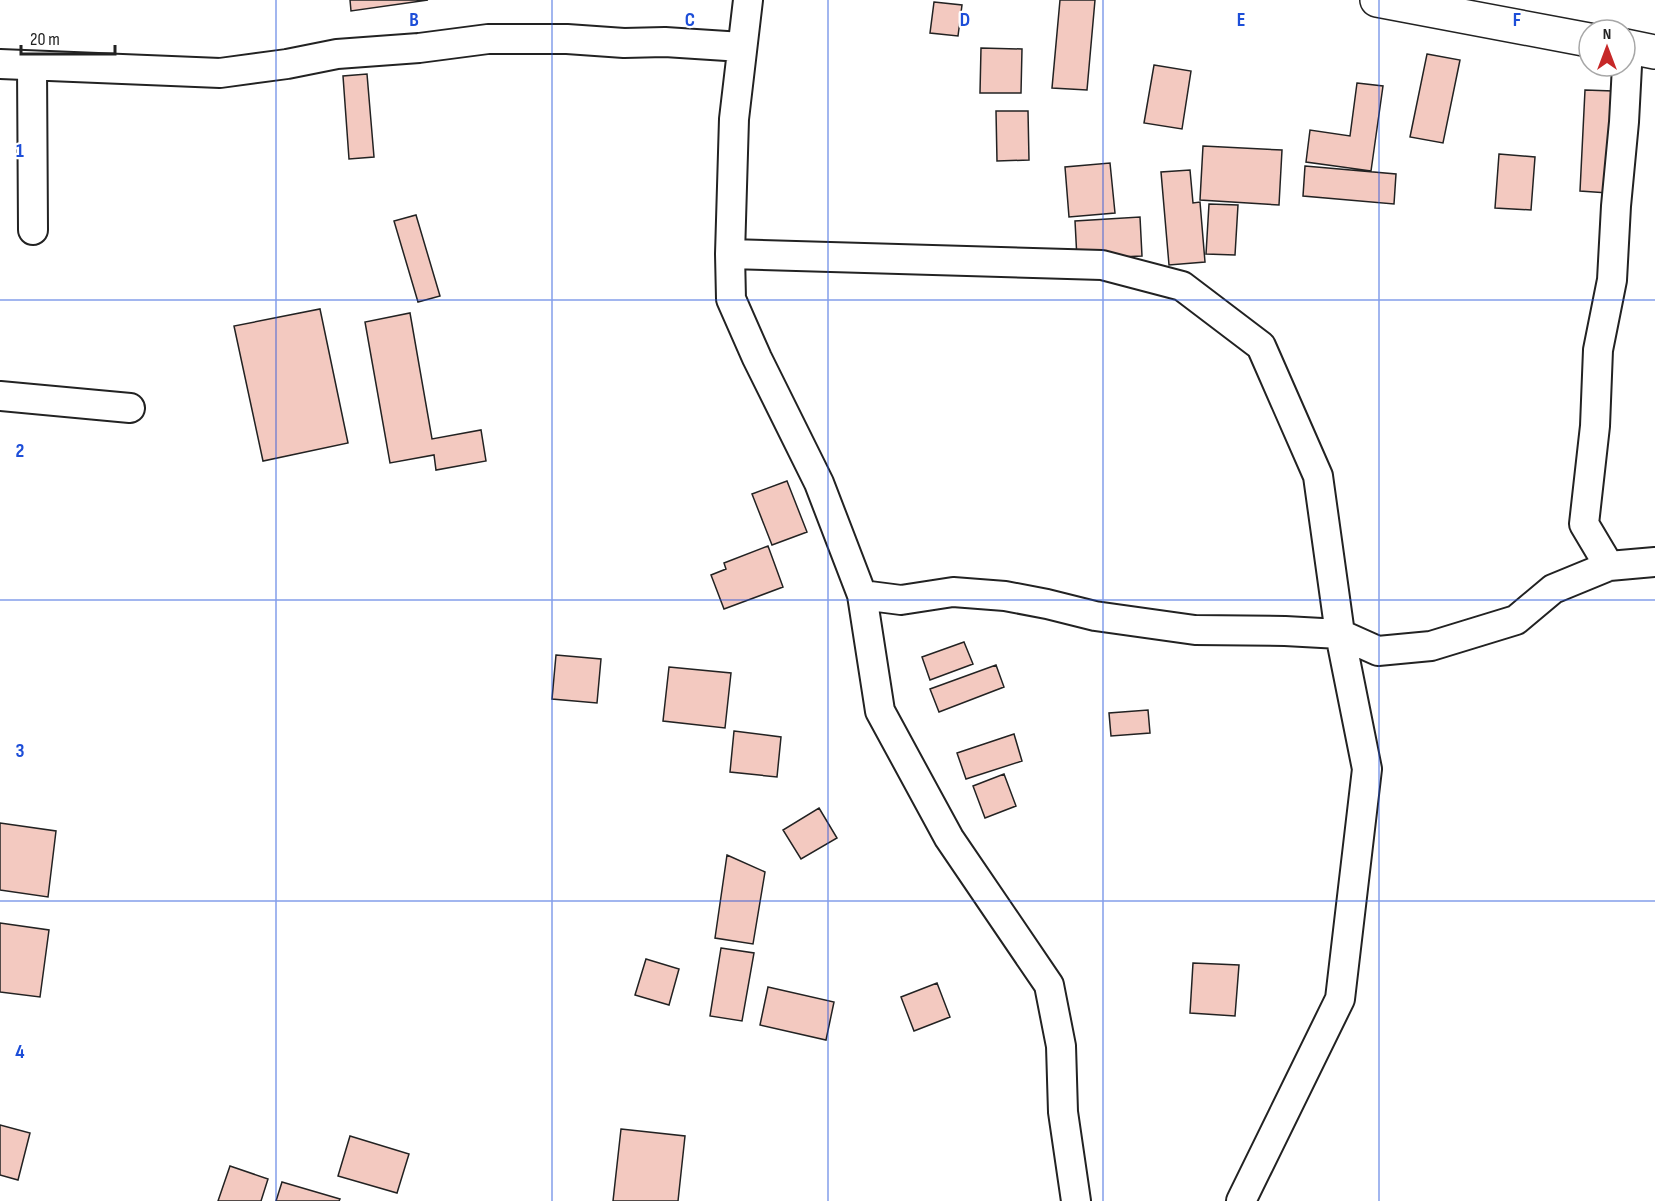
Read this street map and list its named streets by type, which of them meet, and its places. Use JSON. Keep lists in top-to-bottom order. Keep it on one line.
{"scale_bar":"20 m","north":"top","grid":{"columns":["B","C","D","E","F"],"rows":["1","2","3","4"]}}
